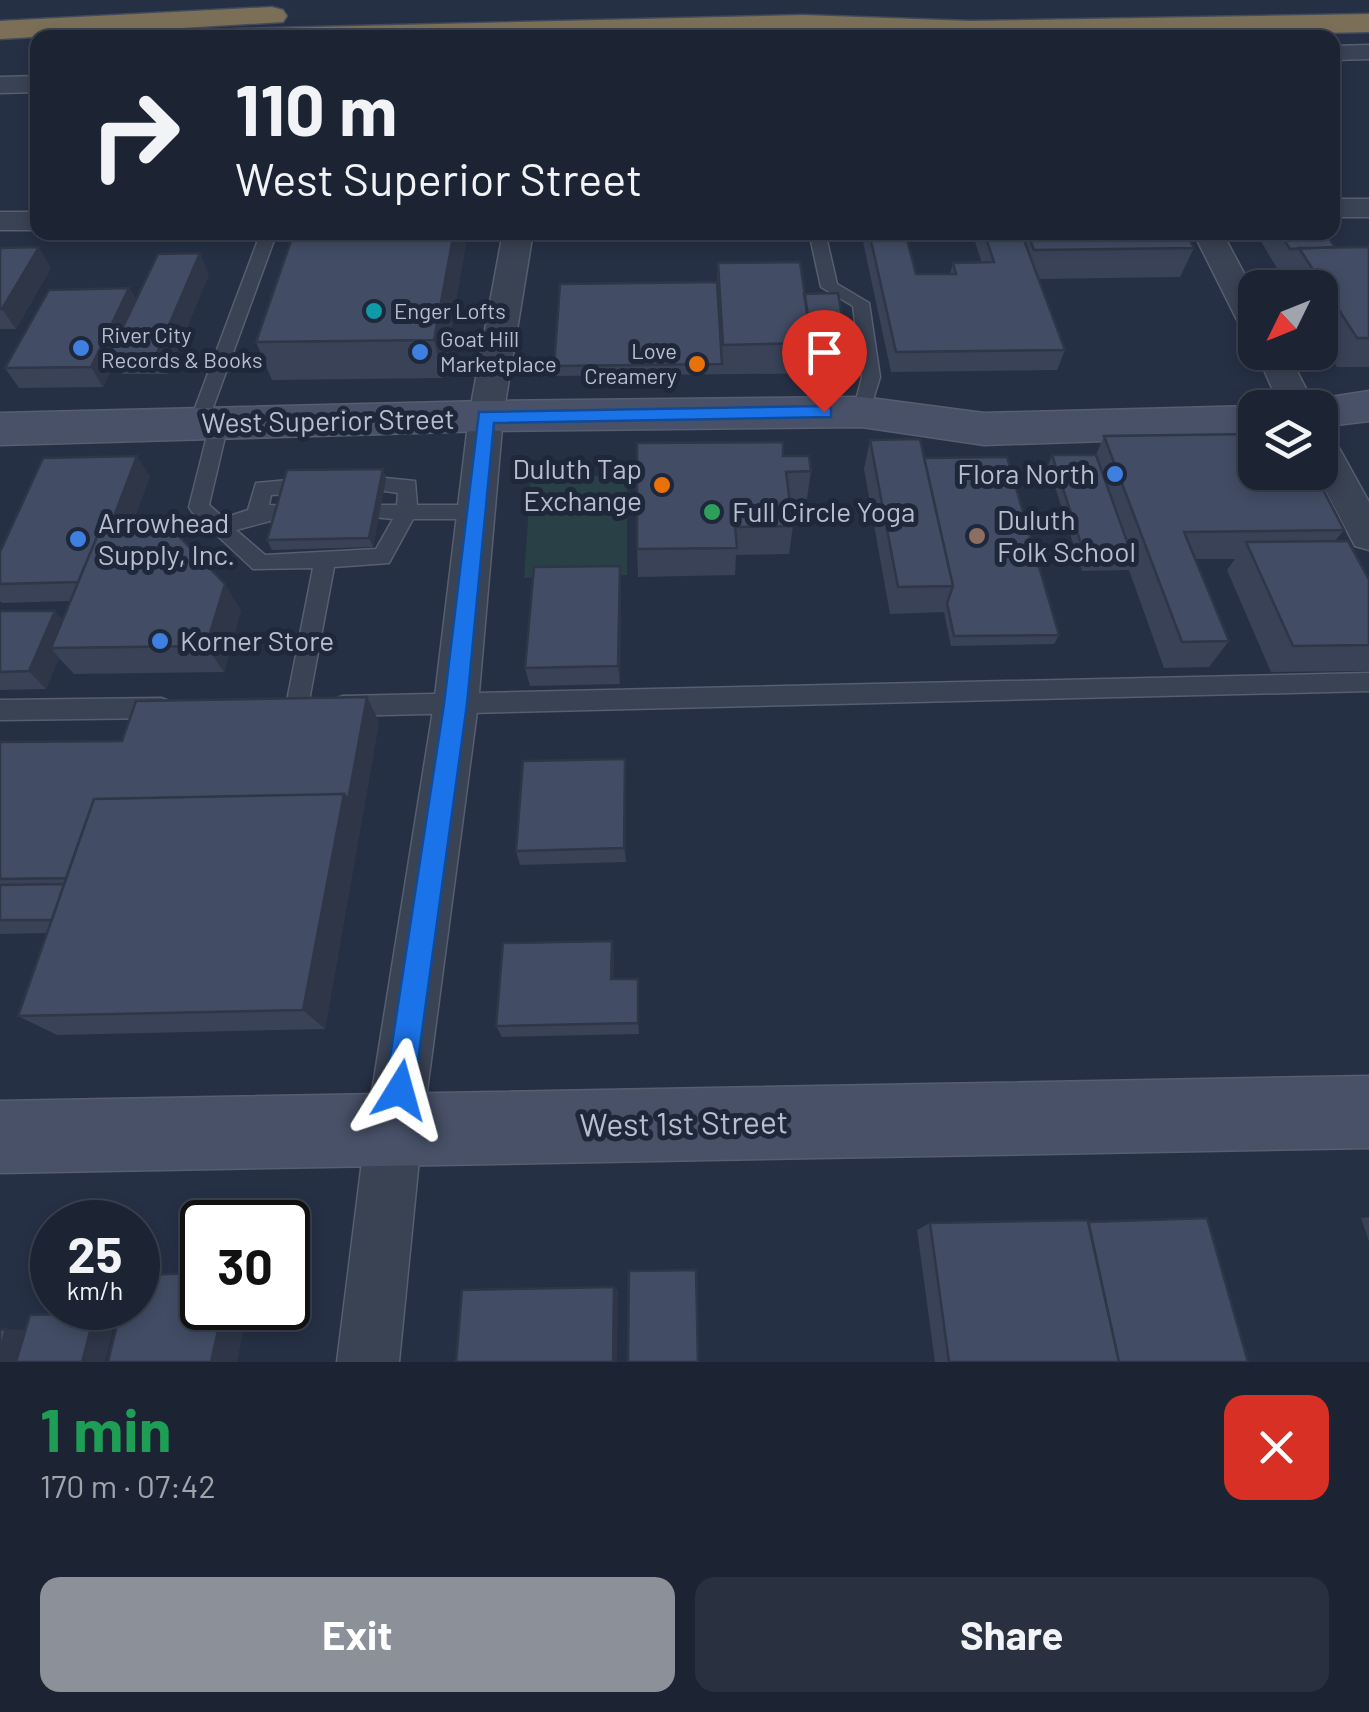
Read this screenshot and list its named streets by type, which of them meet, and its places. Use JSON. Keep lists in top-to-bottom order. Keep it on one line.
{"streets":{"street":["West Superior Street","West 1st Street"]},"places":["Enger Lofts","River City Records & Books","Goat Hill Marketplace","Love Creamery","Flora North","Duluth Tap Exchange","Full Circle Yoga","Duluth Folk School","Arrowhead Supply, Inc.","Korner Store"],"north":"bottom left","page":{"turn":["110 m","West Superior Street"],"speed":"25 km/h","limit":"30","heading":["1 min","170 m · 07:42"],"buttons":["Exit","Share"]}}
